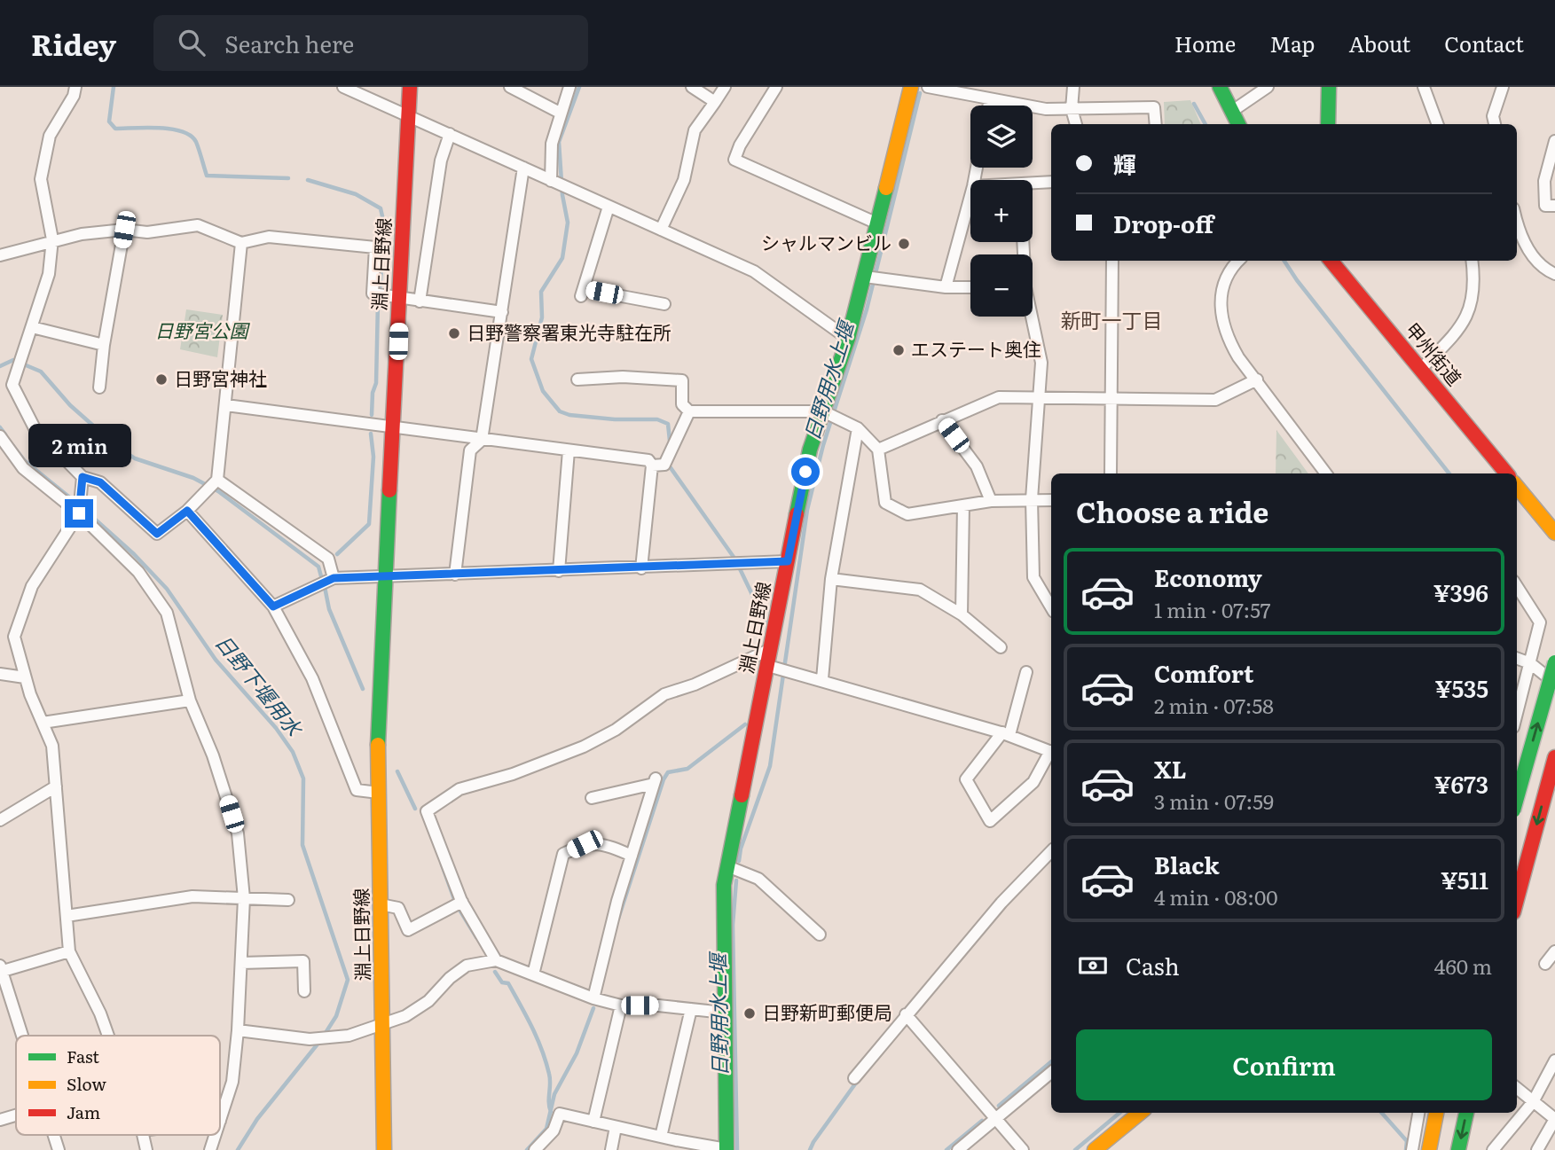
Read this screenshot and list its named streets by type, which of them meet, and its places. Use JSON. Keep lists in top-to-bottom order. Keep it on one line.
{"streets":{"main road":["淵上日野線","甲州街道"]},"districts":["新町一丁目"],"water":["日野用水上堰","日野下堰用水"],"parks":["日野宮公園"],"places":["シャルマンビル","日野警察署東光寺駐在所","エステート奥住","日野宮神社","日野新町郵便局"],"legend":["Fast","Slow","Jam"],"page":{"header":"Ridey","search":"Search here","nav":["Home","Map","About","Contact"],"map_buttons":["+","−"],"banner":["輝","Drop-off"],"bubble":"2 min","heading":"Choose a ride","list":[{"name":"Economy","note":"1 min · 07:57","value":"¥396"},{"name":"Comfort","note":"2 min · 07:58","value":"¥535"},{"name":"XL","note":"3 min · 07:59","value":"¥673"},{"name":"Black","note":"4 min · 08:00","value":"¥511"}],"pay":["Cash","460 m"],"buttons":"Confirm"}}
